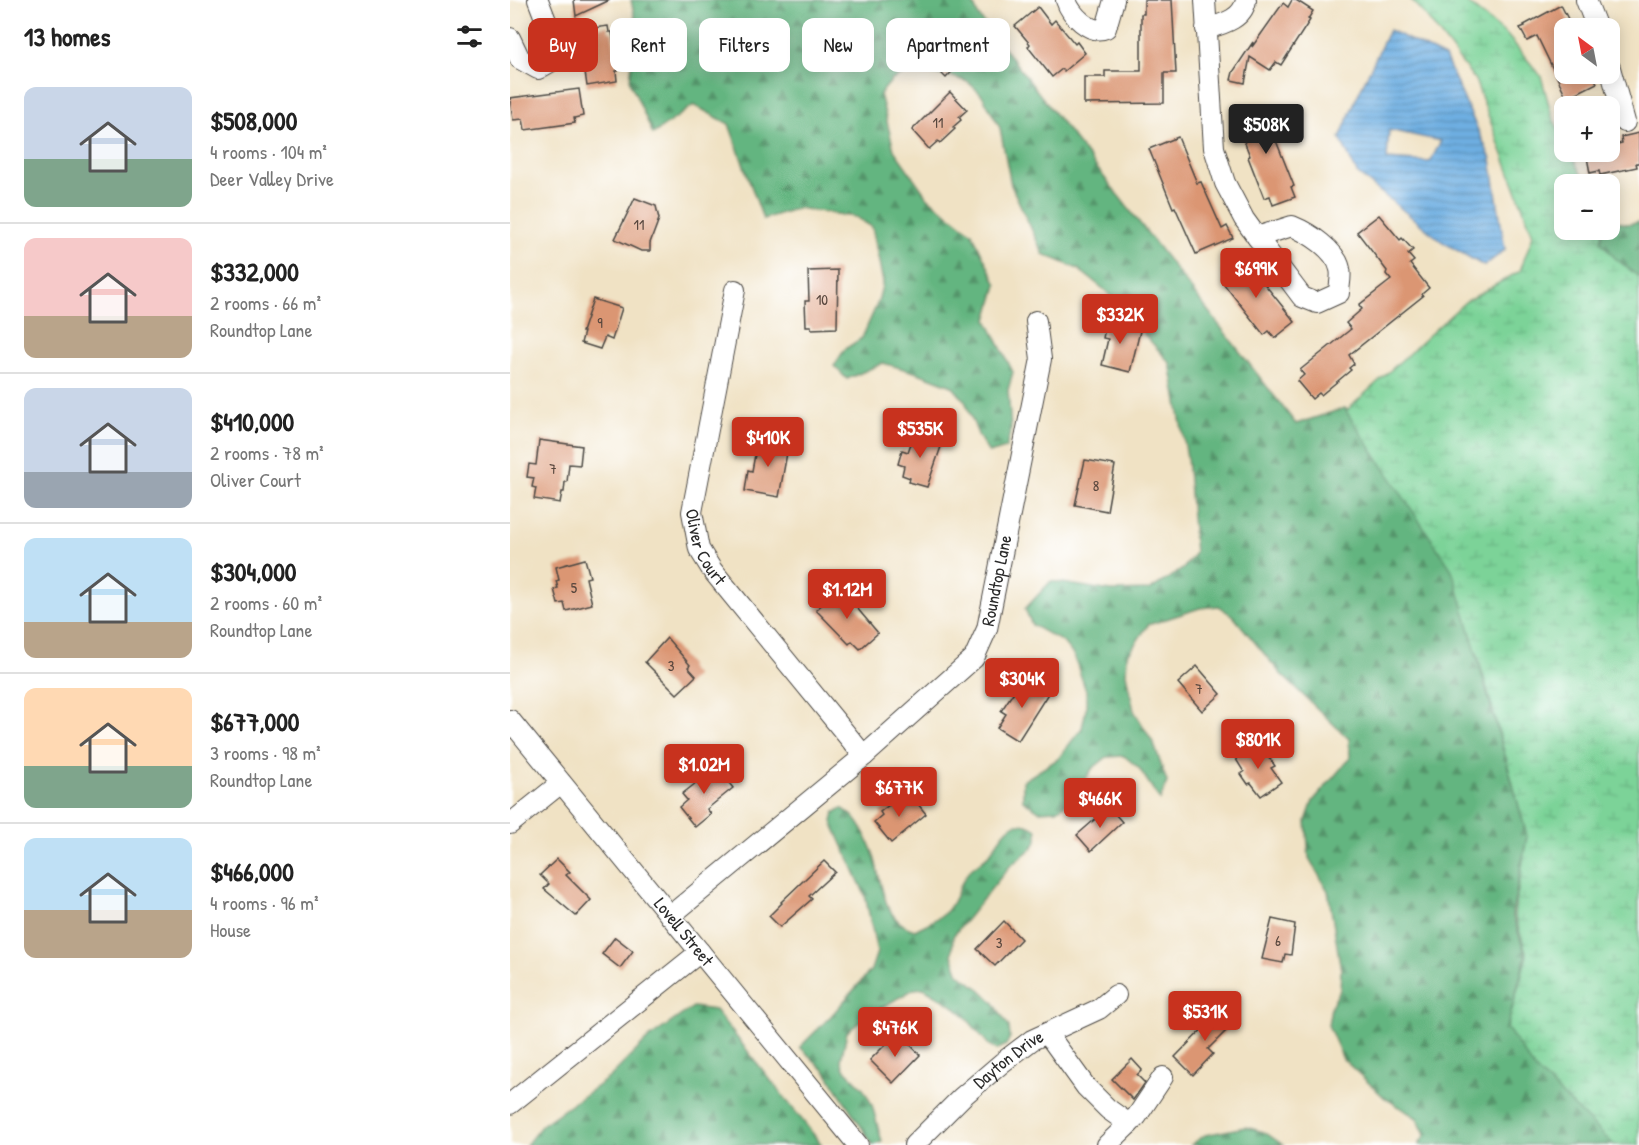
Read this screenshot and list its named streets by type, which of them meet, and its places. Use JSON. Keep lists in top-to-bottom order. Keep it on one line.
{"streets":{"street":["Oliver Court","Roundtop Lane","Lovell Street","Dayton Drive"]},"crossings":[["Oliver Court","Roundtop Lane"],["Roundtop Lane","Lovell Street"]],"house_numbers":["11","11","10","9","7","8","5","3","7","6","3"],"north":"top left","page":{"heading":"13 homes","map_buttons":["+","−"],"chip":["Buy","Rent","Filters","New","Apartment"],"list":[{"name":"$508,000","note":"4 rooms · 104 m² · Deer Valley Drive"},{"name":"$332,000","note":"2 rooms · 66 m² · Roundtop Lane"},{"name":"$410,000","note":"2 rooms · 78 m² · Oliver Court"},{"name":"$304,000","note":"2 rooms · 60 m² · Roundtop Lane"},{"name":"$677,000","note":"3 rooms · 98 m² · Roundtop Lane"},{"name":"$466,000","note":"4 rooms · 96 m² · House"}],"price":["$508K","$699K","$332K","$535K","$410K","$1.12M","$304K","$801K","$1.02M","$677K","$466K","$531K","$476K"]}}
